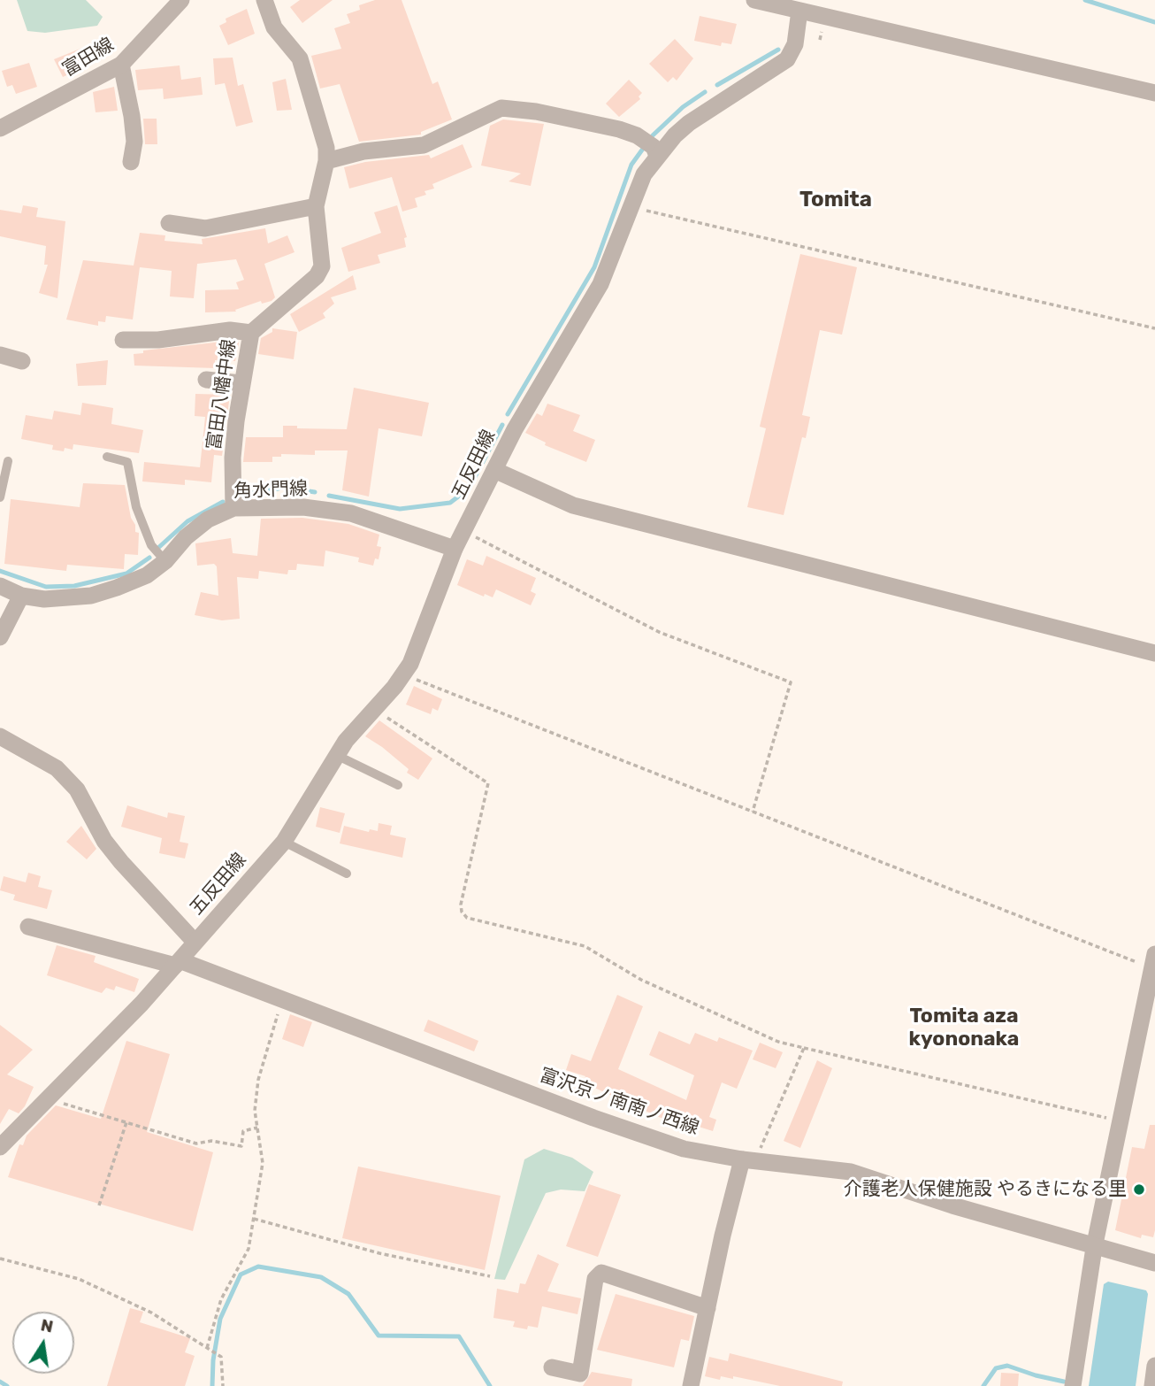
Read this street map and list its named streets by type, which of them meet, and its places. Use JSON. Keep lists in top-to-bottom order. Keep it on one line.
{"streets":{"street":["富田線","富田八幡中線","五反田線","角水門線","富沢京ノ南南ノ西線"]},"crossings":[["富田八幡中線","角水門線"],["五反田線","角水門線"],["五反田線","富沢京ノ南南ノ西線"]],"districts":["Tomita","Tomita aza kyononaka"],"places":["介護老人保健施設 やるきになる里"],"north":"top"}
